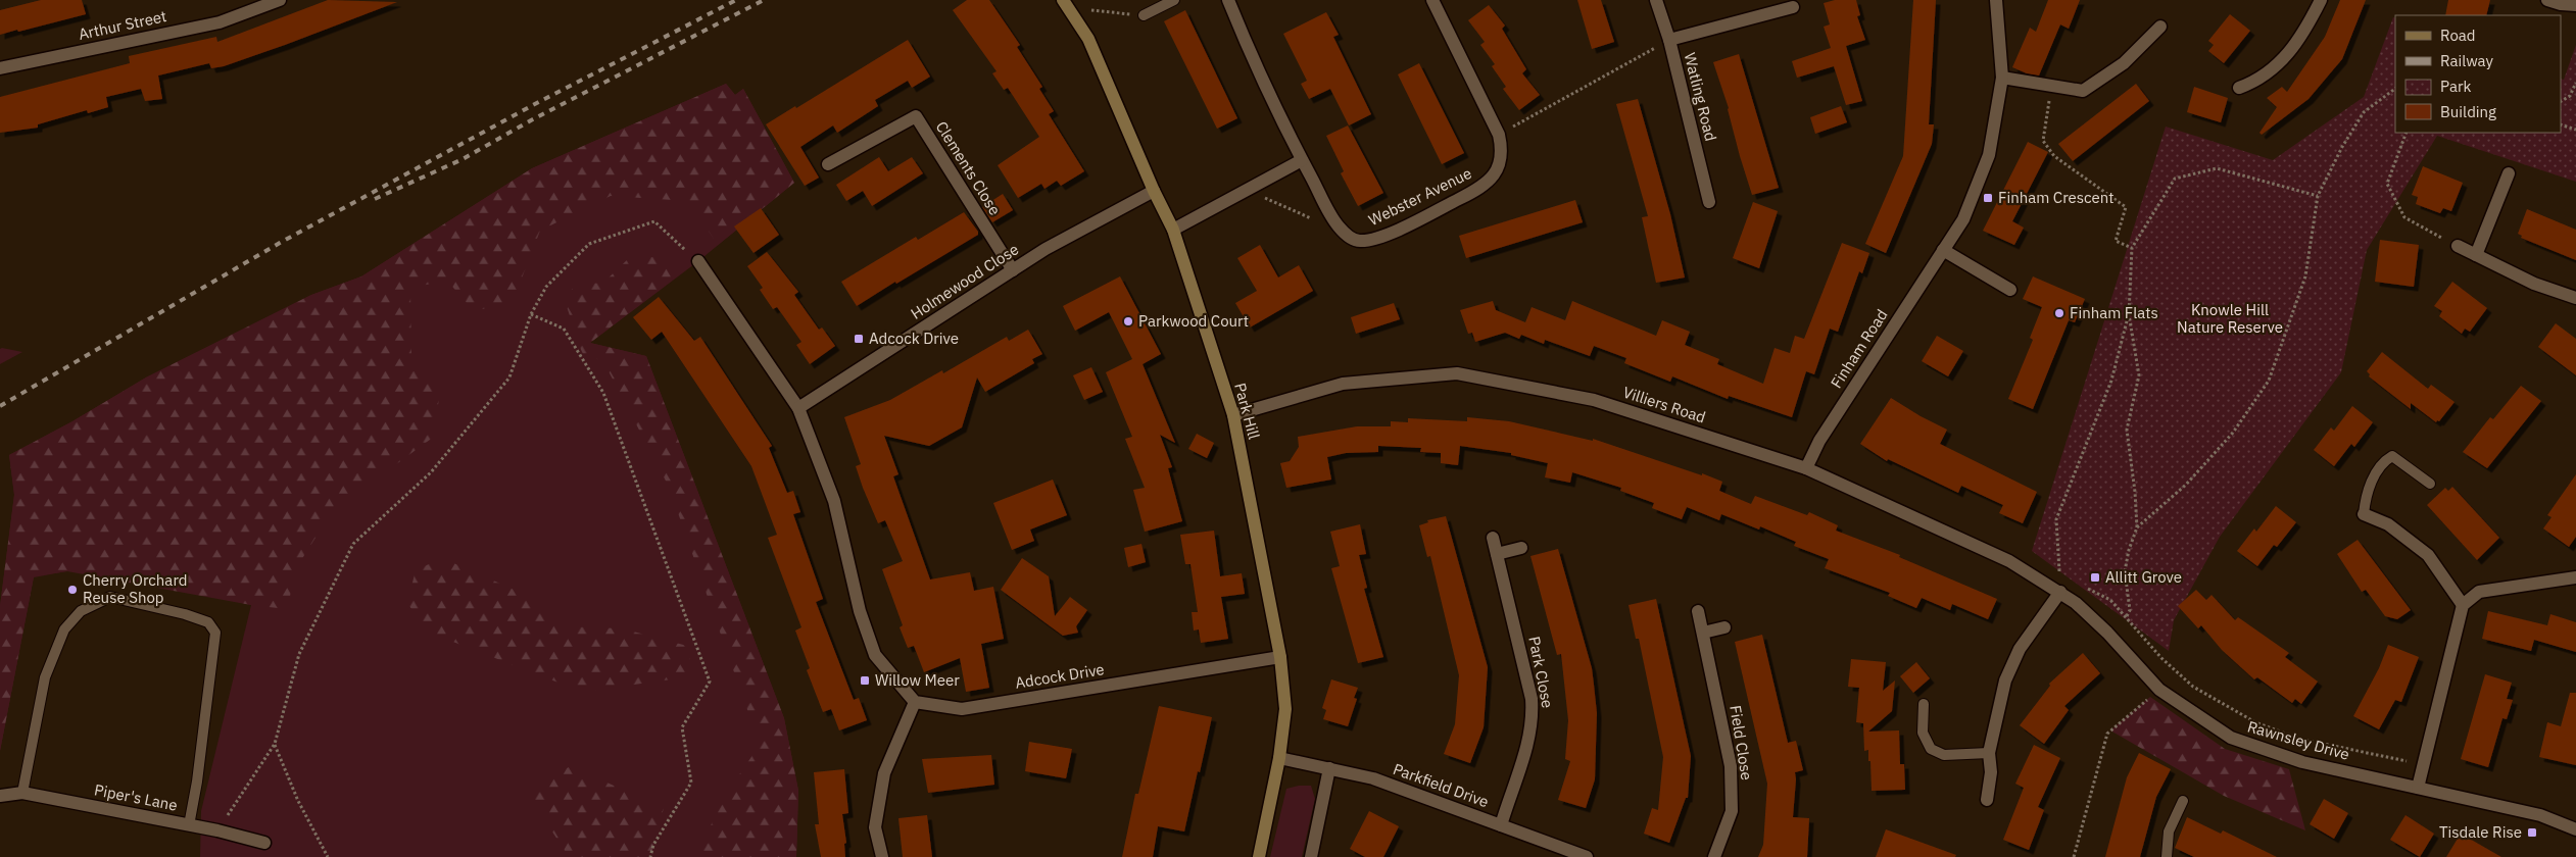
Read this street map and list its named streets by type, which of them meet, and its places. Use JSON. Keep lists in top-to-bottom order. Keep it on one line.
{"streets":{"street":["Arthur Street","Watling Road","Clements Close","Webster Avenue","Holmewood Close","Finham Road","Villiers Road","Park Hill","Park Close","Adcock Drive","Rawnsley Drive","Field Close","Parkfield Drive","Piper's Lane"]},"crossings":[["Clements Close","Holmewood Close"],["Holmewood Close","Park Hill"],["Finham Road","Villiers Road"],["Villiers Road","Park Hill"],["Villiers Road","Rawnsley Drive"],["Park Hill","Adcock Drive"],["Park Hill","Parkfield Drive"],["Park Close","Parkfield Drive"]],"parks":["Knowle Hill Nature Reserve"],"places":{"transit":["Finham Crescent","Adcock Drive","Allitt Grove","Willow Meer","Tisdale Rise"],"other":["Finham Flats","Parkwood Court","Cherry Orchard Reuse Shop"]},"legend":["Road","Railway","Park","Building"]}
